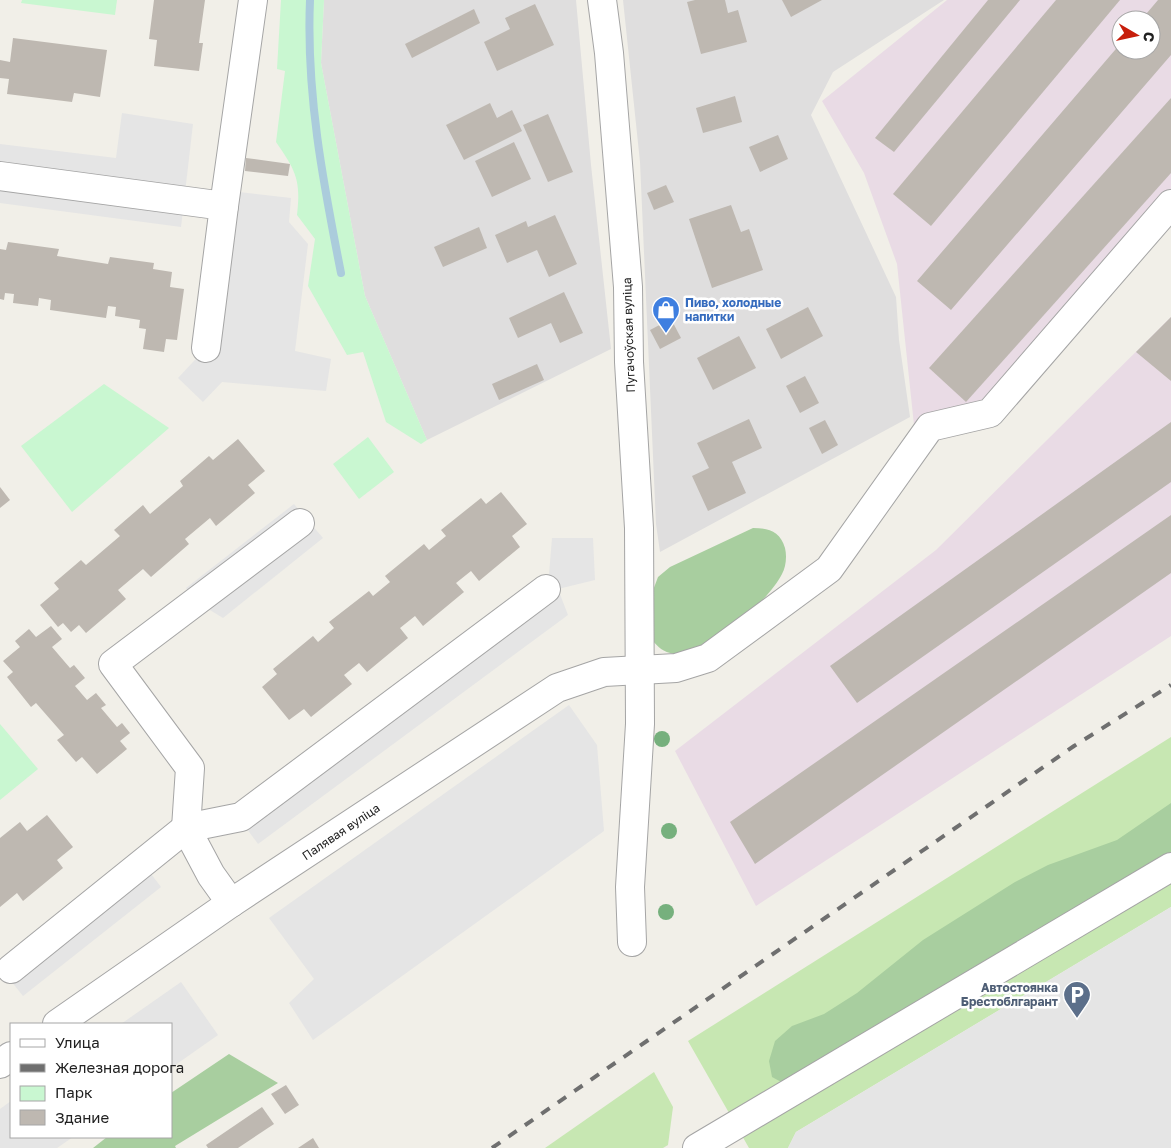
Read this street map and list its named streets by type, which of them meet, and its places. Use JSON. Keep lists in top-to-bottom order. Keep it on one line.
{"streets":{"street":["Пугачоўская вуліца","Палявая вуліца"]},"crossings":[["Пугачоўская вуліца","Палявая вуліца"]],"places":{"shop":["Пиво, холодные напитки"],"parking":["Автостоянка Брестоблгарант"]},"legend":["Улица","Железная дорога","Парк","Здание"],"north":"right"}
